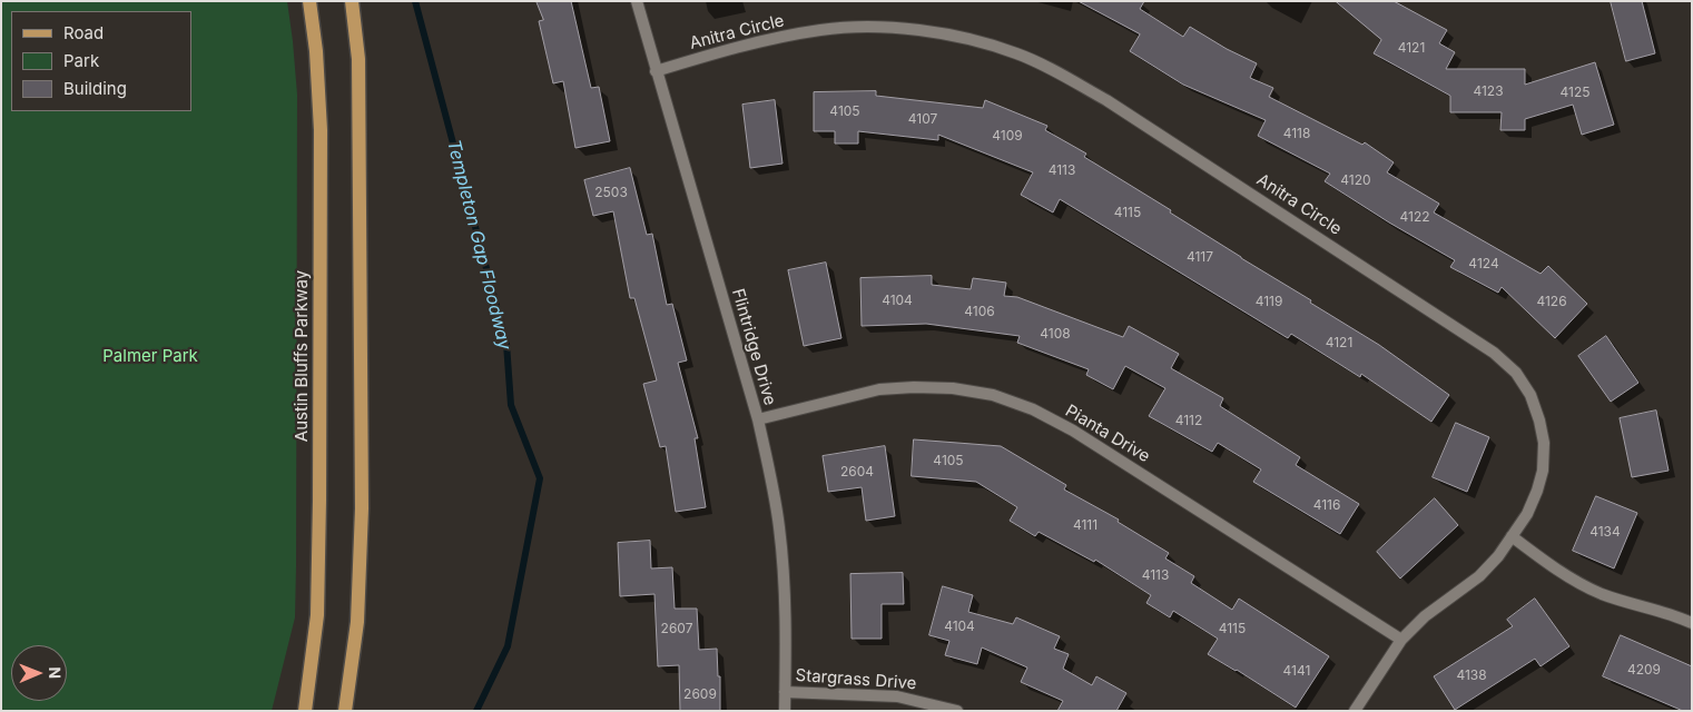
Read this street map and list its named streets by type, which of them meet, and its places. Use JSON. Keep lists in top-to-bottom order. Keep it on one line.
{"streets":{"main road":["Austin Bluffs Parkway"],"street":["Anitra Circle","Flintridge Drive","Pianta Drive","Stargrass Drive"]},"crossings":[["Anitra Circle","Flintridge Drive"],["Anitra Circle","Pianta Drive"],["Flintridge Drive","Pianta Drive"],["Flintridge Drive","Stargrass Drive"]],"water":["Templeton Gap Floodway"],"parks":["Palmer Park"],"house_numbers":["4121","4123","4125","4105","4107","4118","4109","4113","4120","2503","4115","4122","4117","4124","4104","4119","4126","4106","4108","4121","4112","4105","2604","4116","4111","4134","4113","4104","2607","4115","4209","4141","4138","2609"],"legend":["Road","Park","Building"],"north":"right"}
